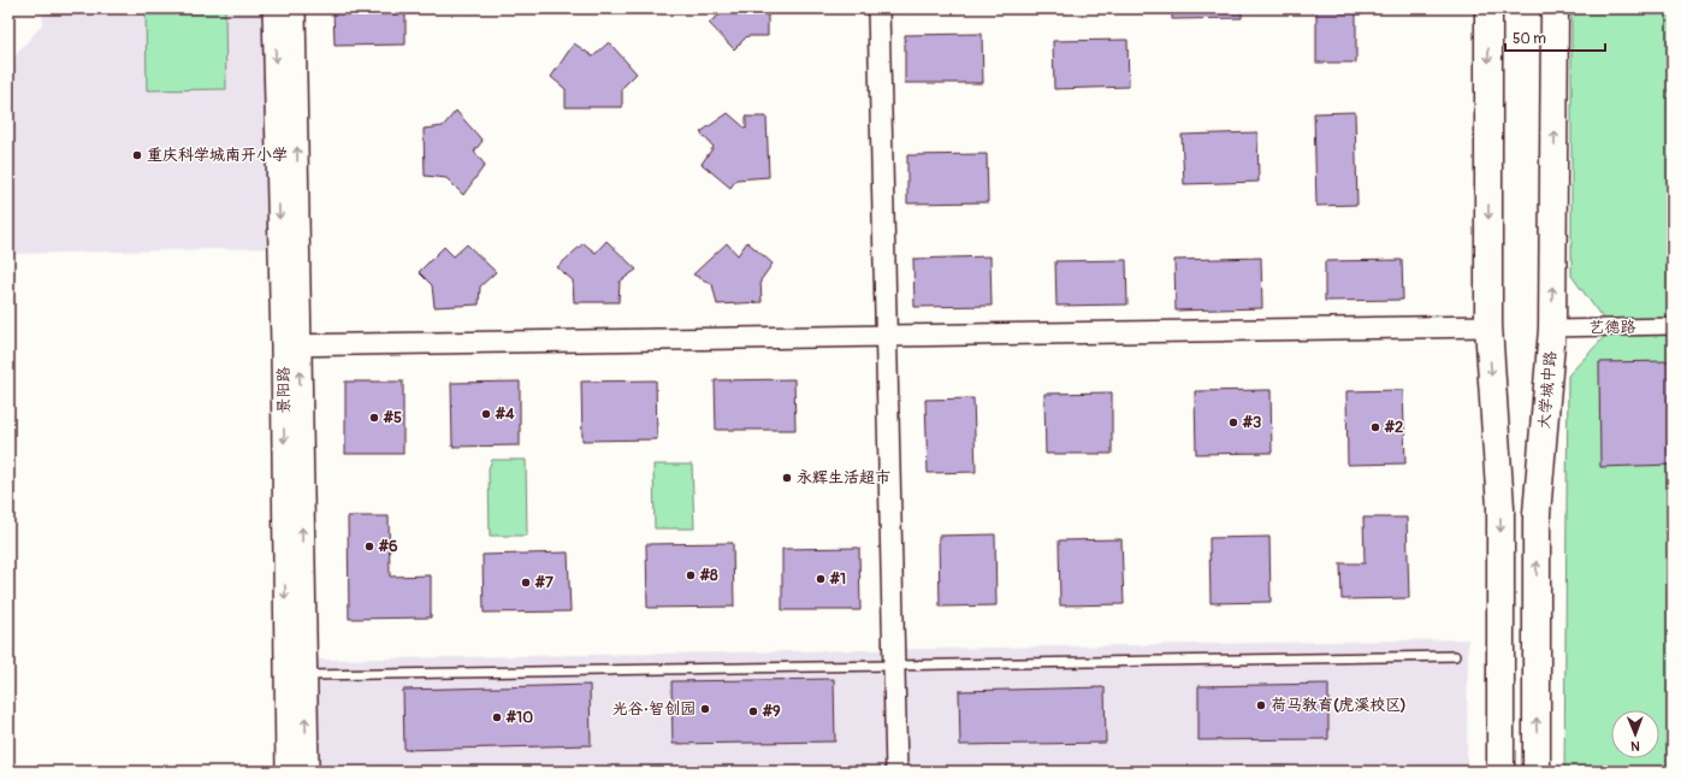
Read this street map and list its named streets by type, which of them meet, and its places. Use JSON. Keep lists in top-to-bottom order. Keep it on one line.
{"streets":{"highway":["大学城中路"],"main road":["景阳路"],"street":["艺德路"]},"crossings":[["艺德路","大学城中路"]],"places":["重庆科学城南开小学","#4","#5","#3","#2","永辉生活超市","#6","#8","#1","#7","荷马教育(虎溪校区)","光谷·智创园","#9","#10"],"scale_bar":"50 m","north":"bottom"}
